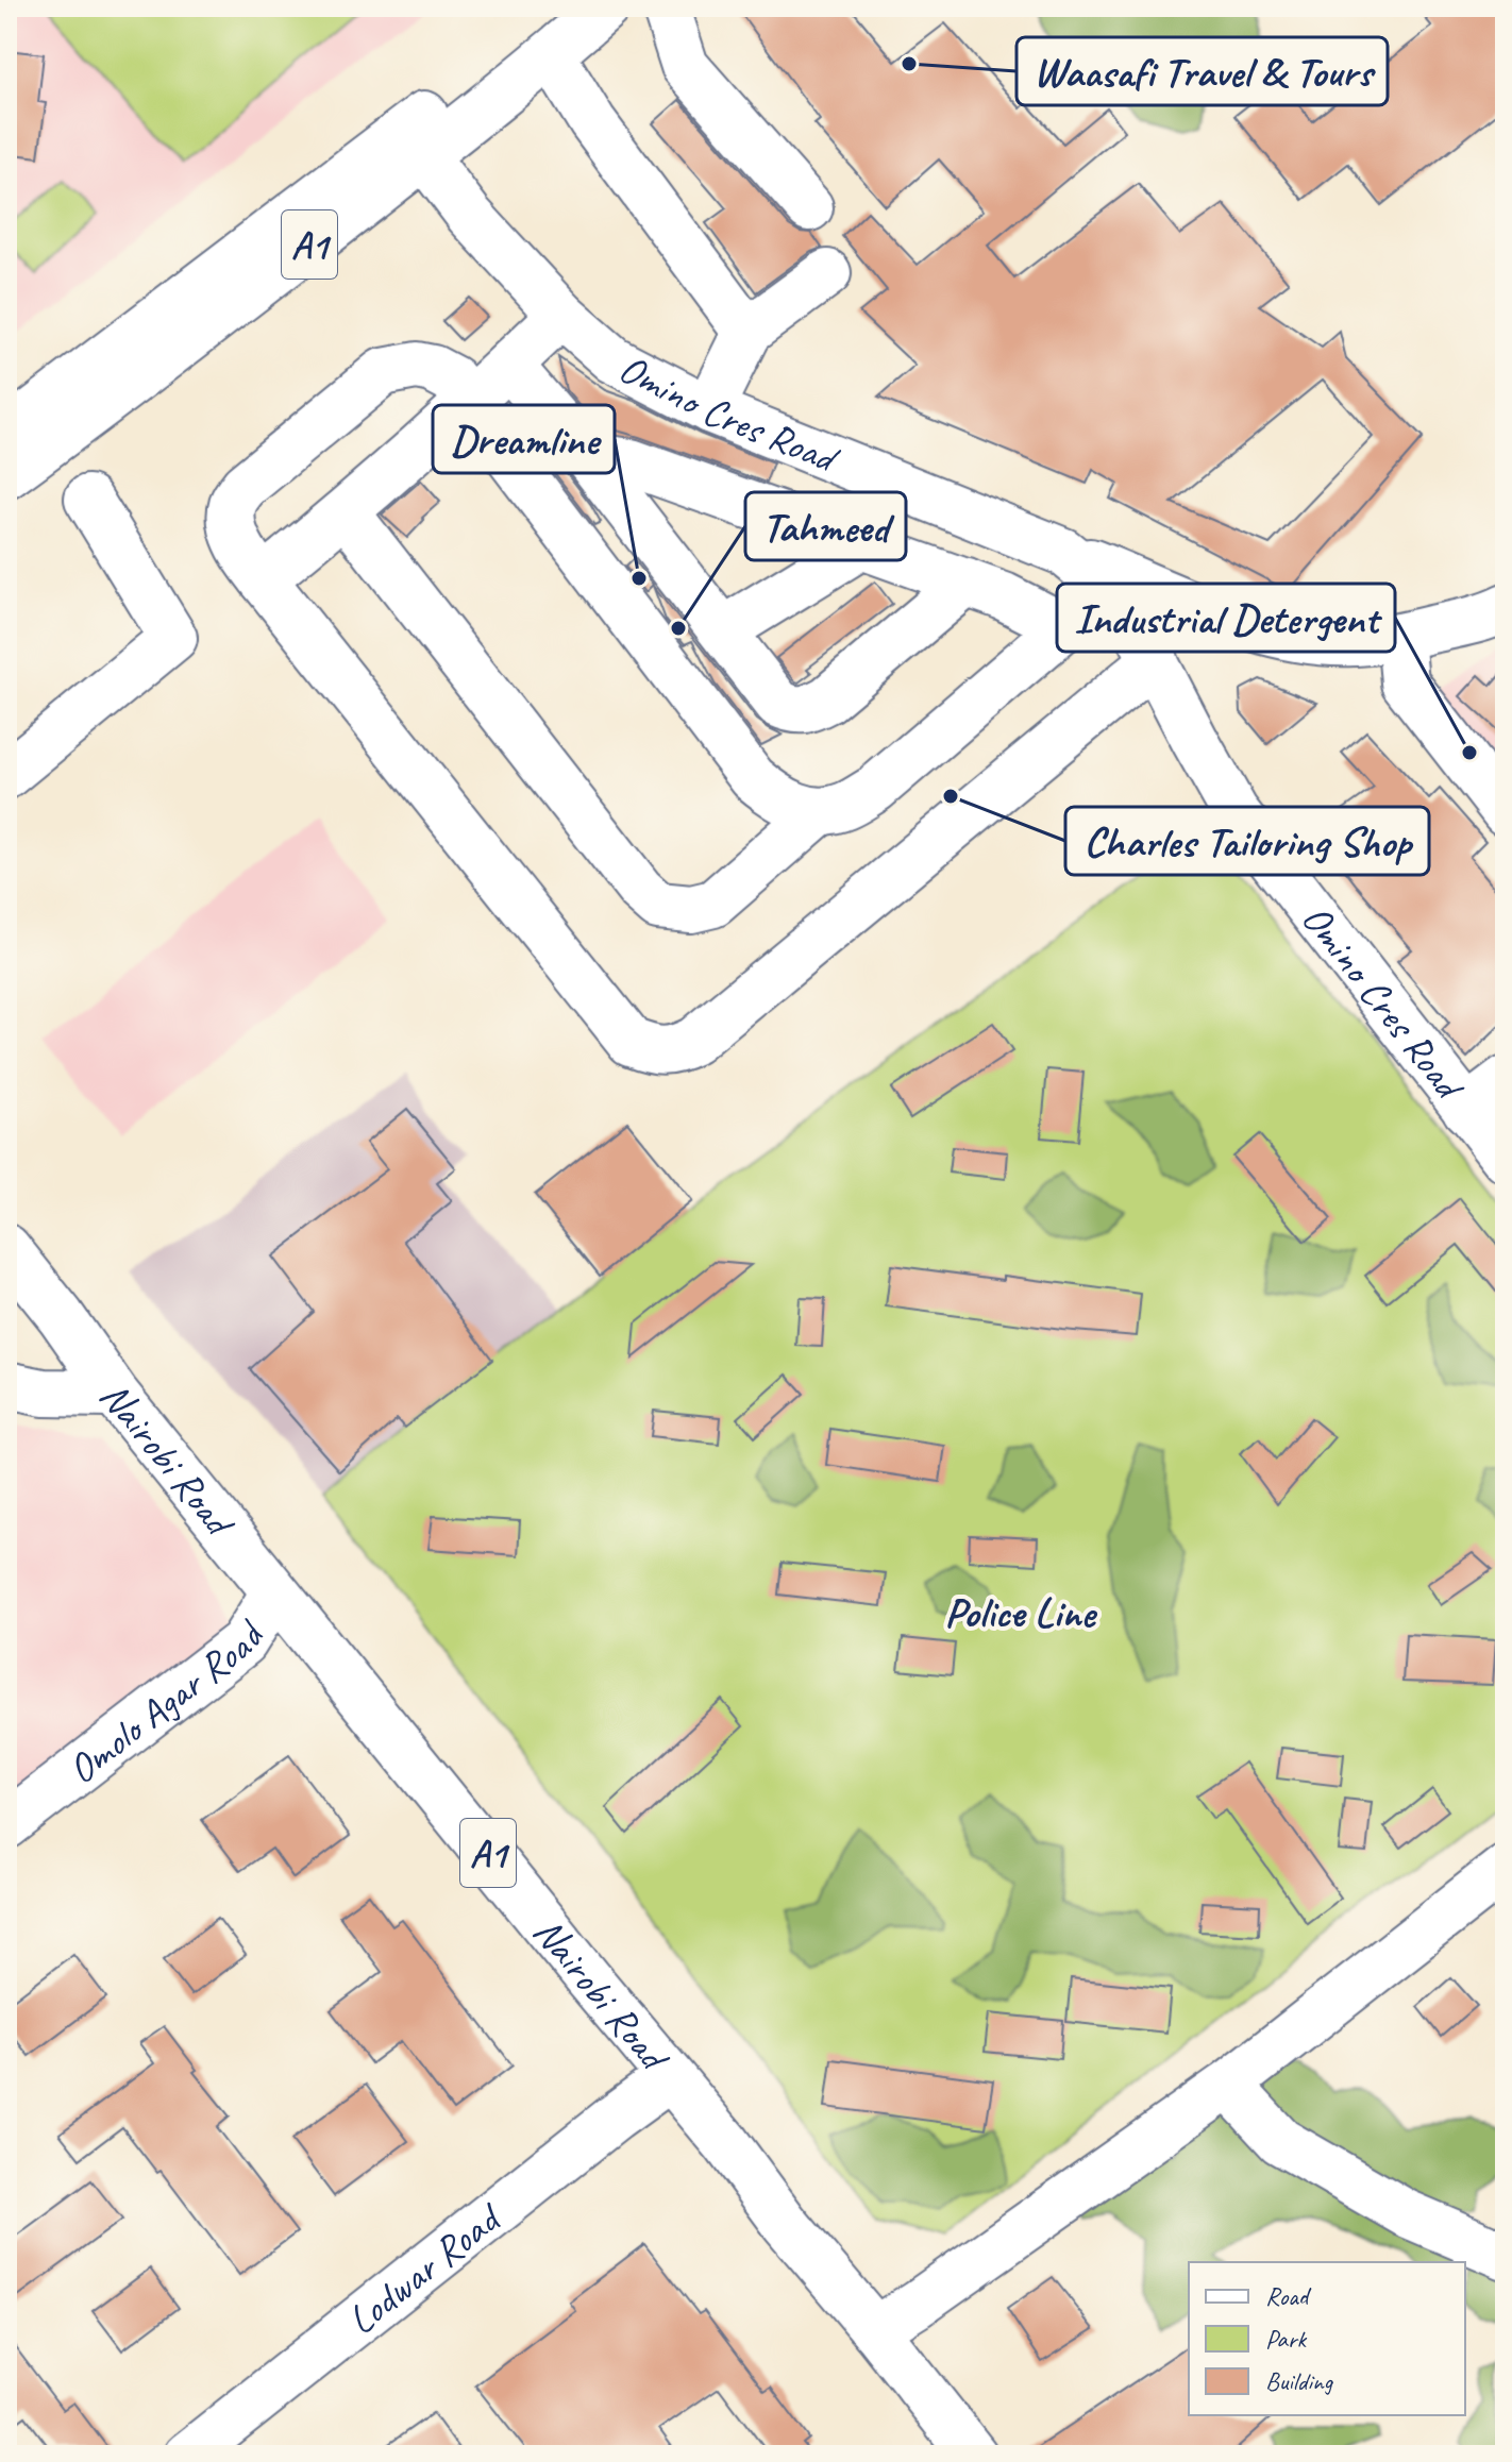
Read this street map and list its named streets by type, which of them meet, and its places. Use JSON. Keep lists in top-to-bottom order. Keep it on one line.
{"streets":{"main road":["A1","Omino Cres Road","Nairobi Road","Omolo Agar Road","Lodwar Road"]},"crossings":[["A1","Omino Cres Road"],["Nairobi Road","Omolo Agar Road"],["Nairobi Road","Lodwar Road"]],"districts":["Police Line"],"places":["Waasafi Travel & Tours","Dreamline","Tahmeed","Industrial Detergent","Charles Tailoring Shop"],"legend":["Road","Park","Building"]}
